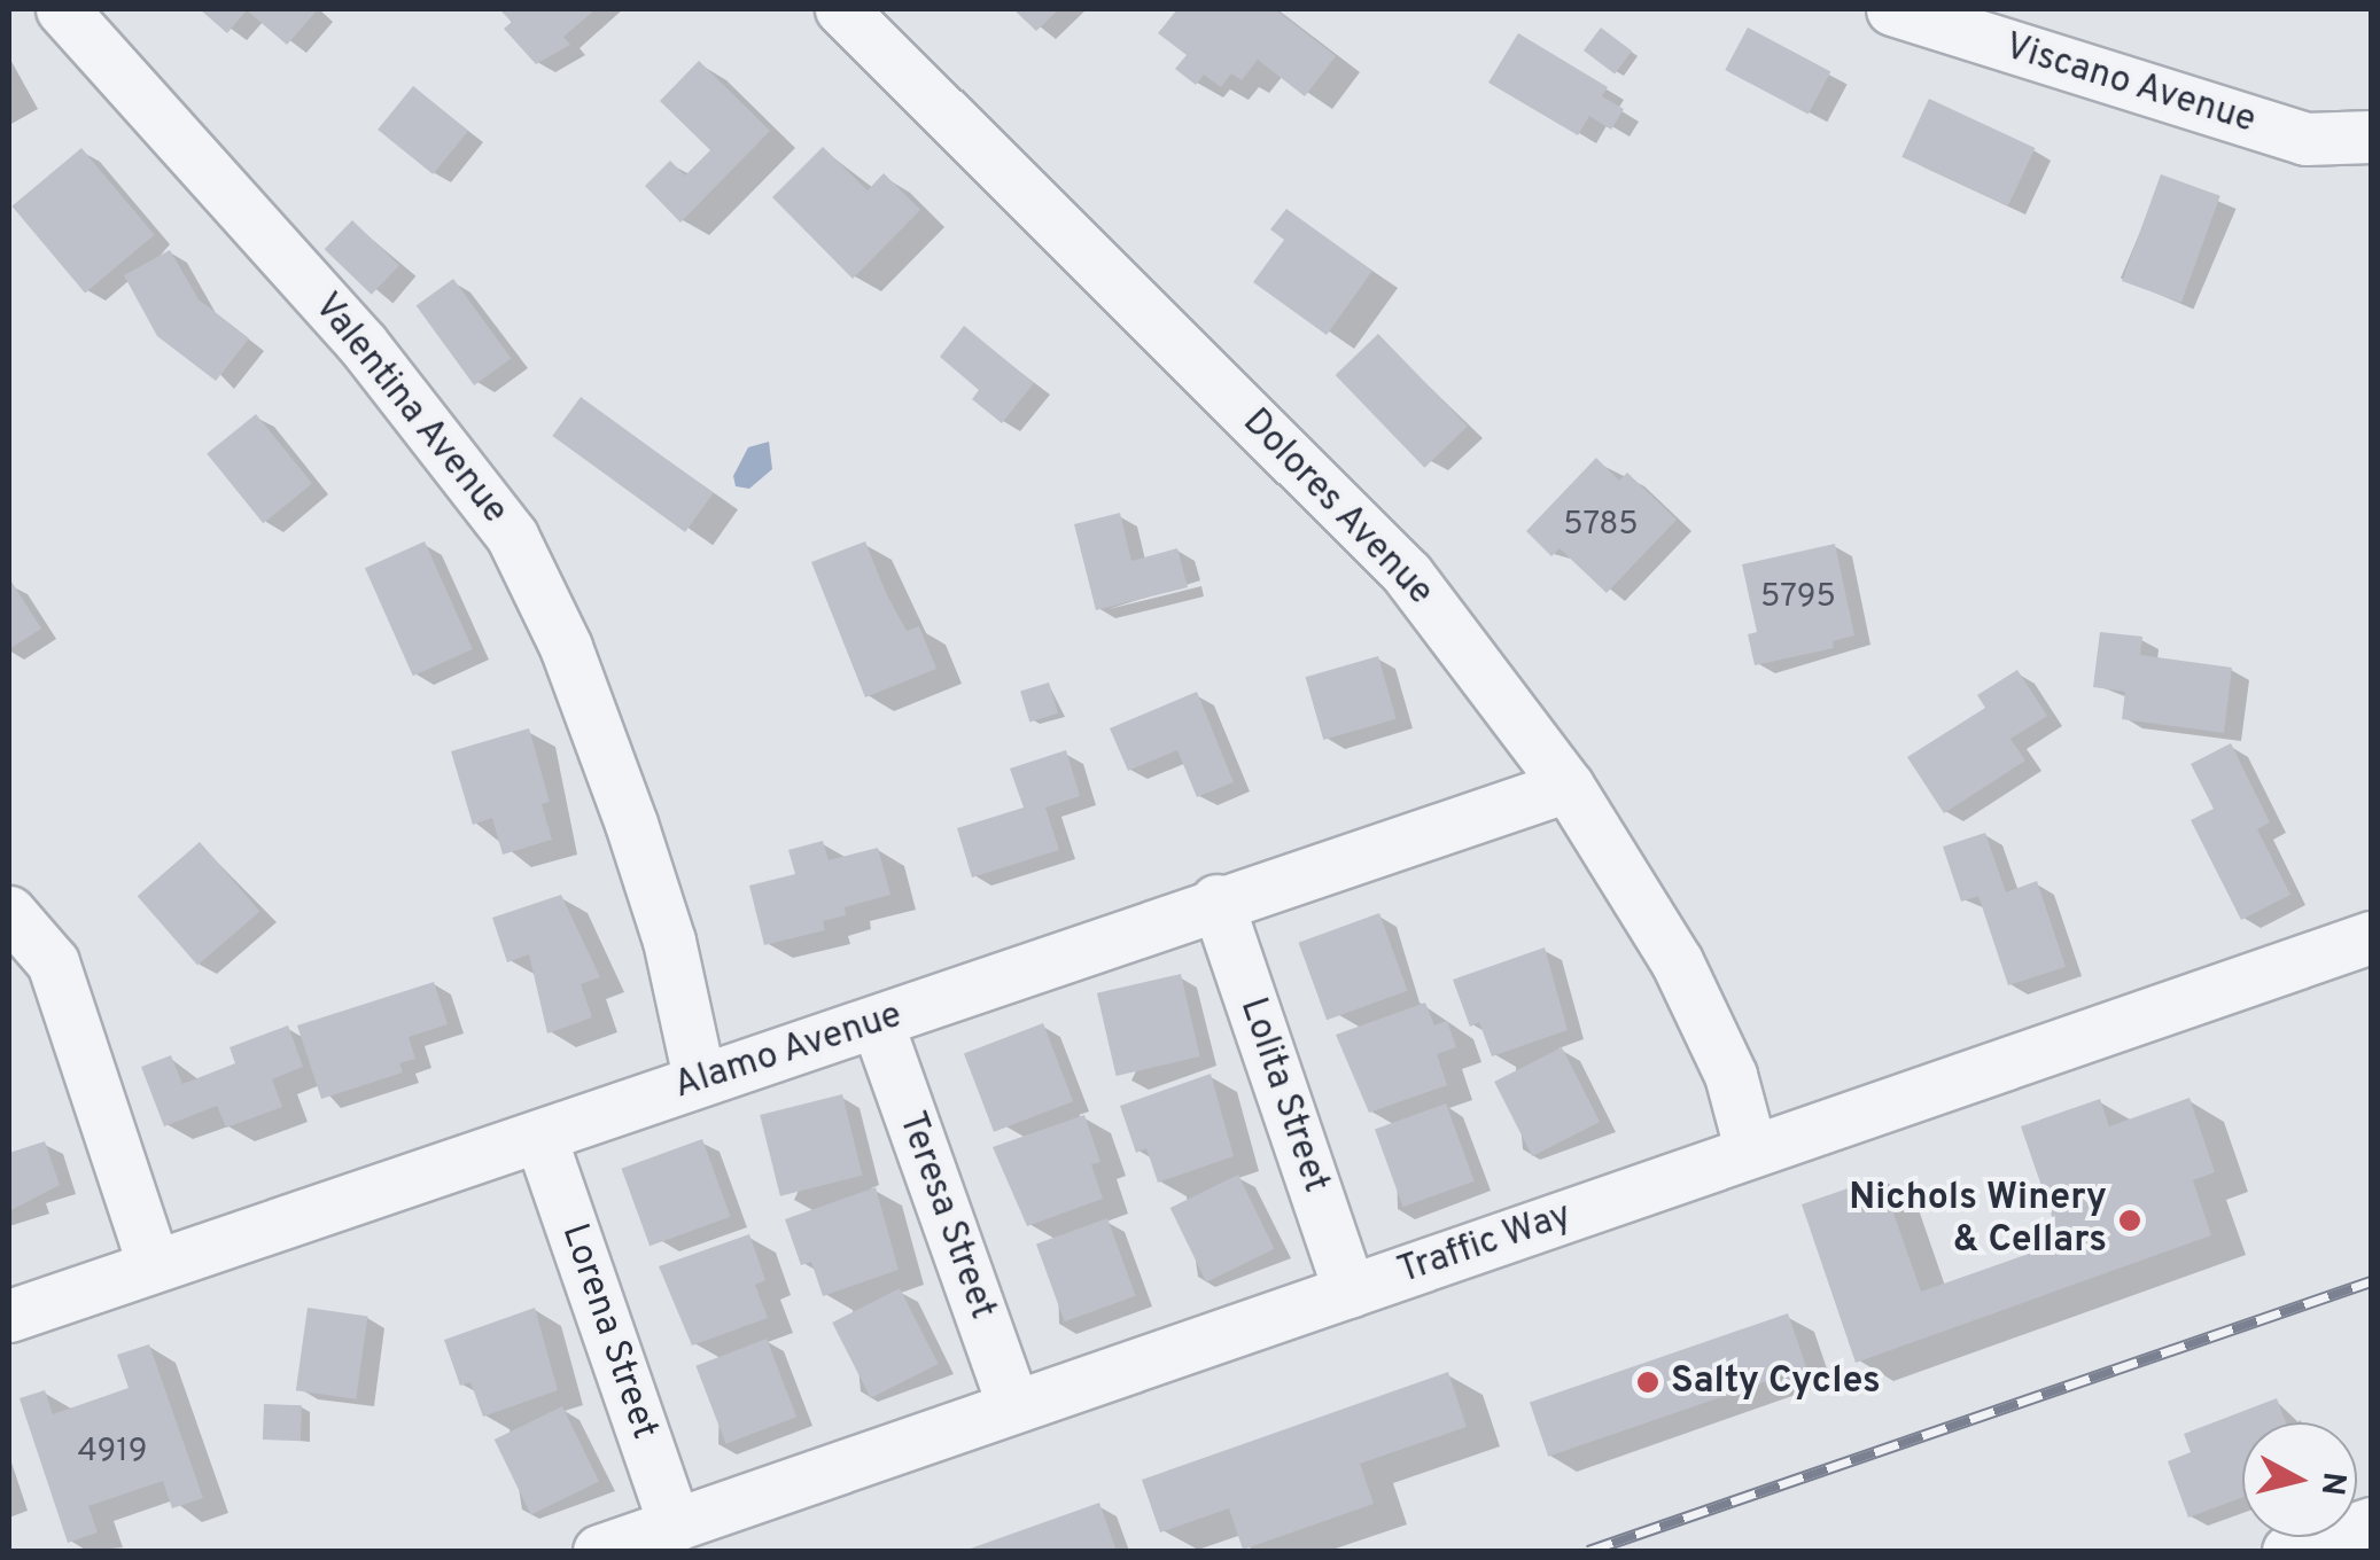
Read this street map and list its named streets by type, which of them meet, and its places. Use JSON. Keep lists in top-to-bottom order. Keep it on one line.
{"streets":{"street":["Viscano Avenue","Valentina Avenue","Dolores Avenue","Alamo Avenue","Lolita Street","Teresa Street","Traffic Way","Lorena Street"]},"crossings":[["Valentina Avenue","Alamo Avenue"],["Dolores Avenue","Alamo Avenue"],["Dolores Avenue","Traffic Way"],["Alamo Avenue","Lolita Street"],["Alamo Avenue","Teresa Street"],["Alamo Avenue","Lorena Street"],["Lolita Street","Traffic Way"],["Teresa Street","Traffic Way"],["Traffic Way","Lorena Street"]],"places":["Nichols Winery & Cellars","Salty Cycles"],"house_numbers":["5785","5795","4919"],"north":"right"}
